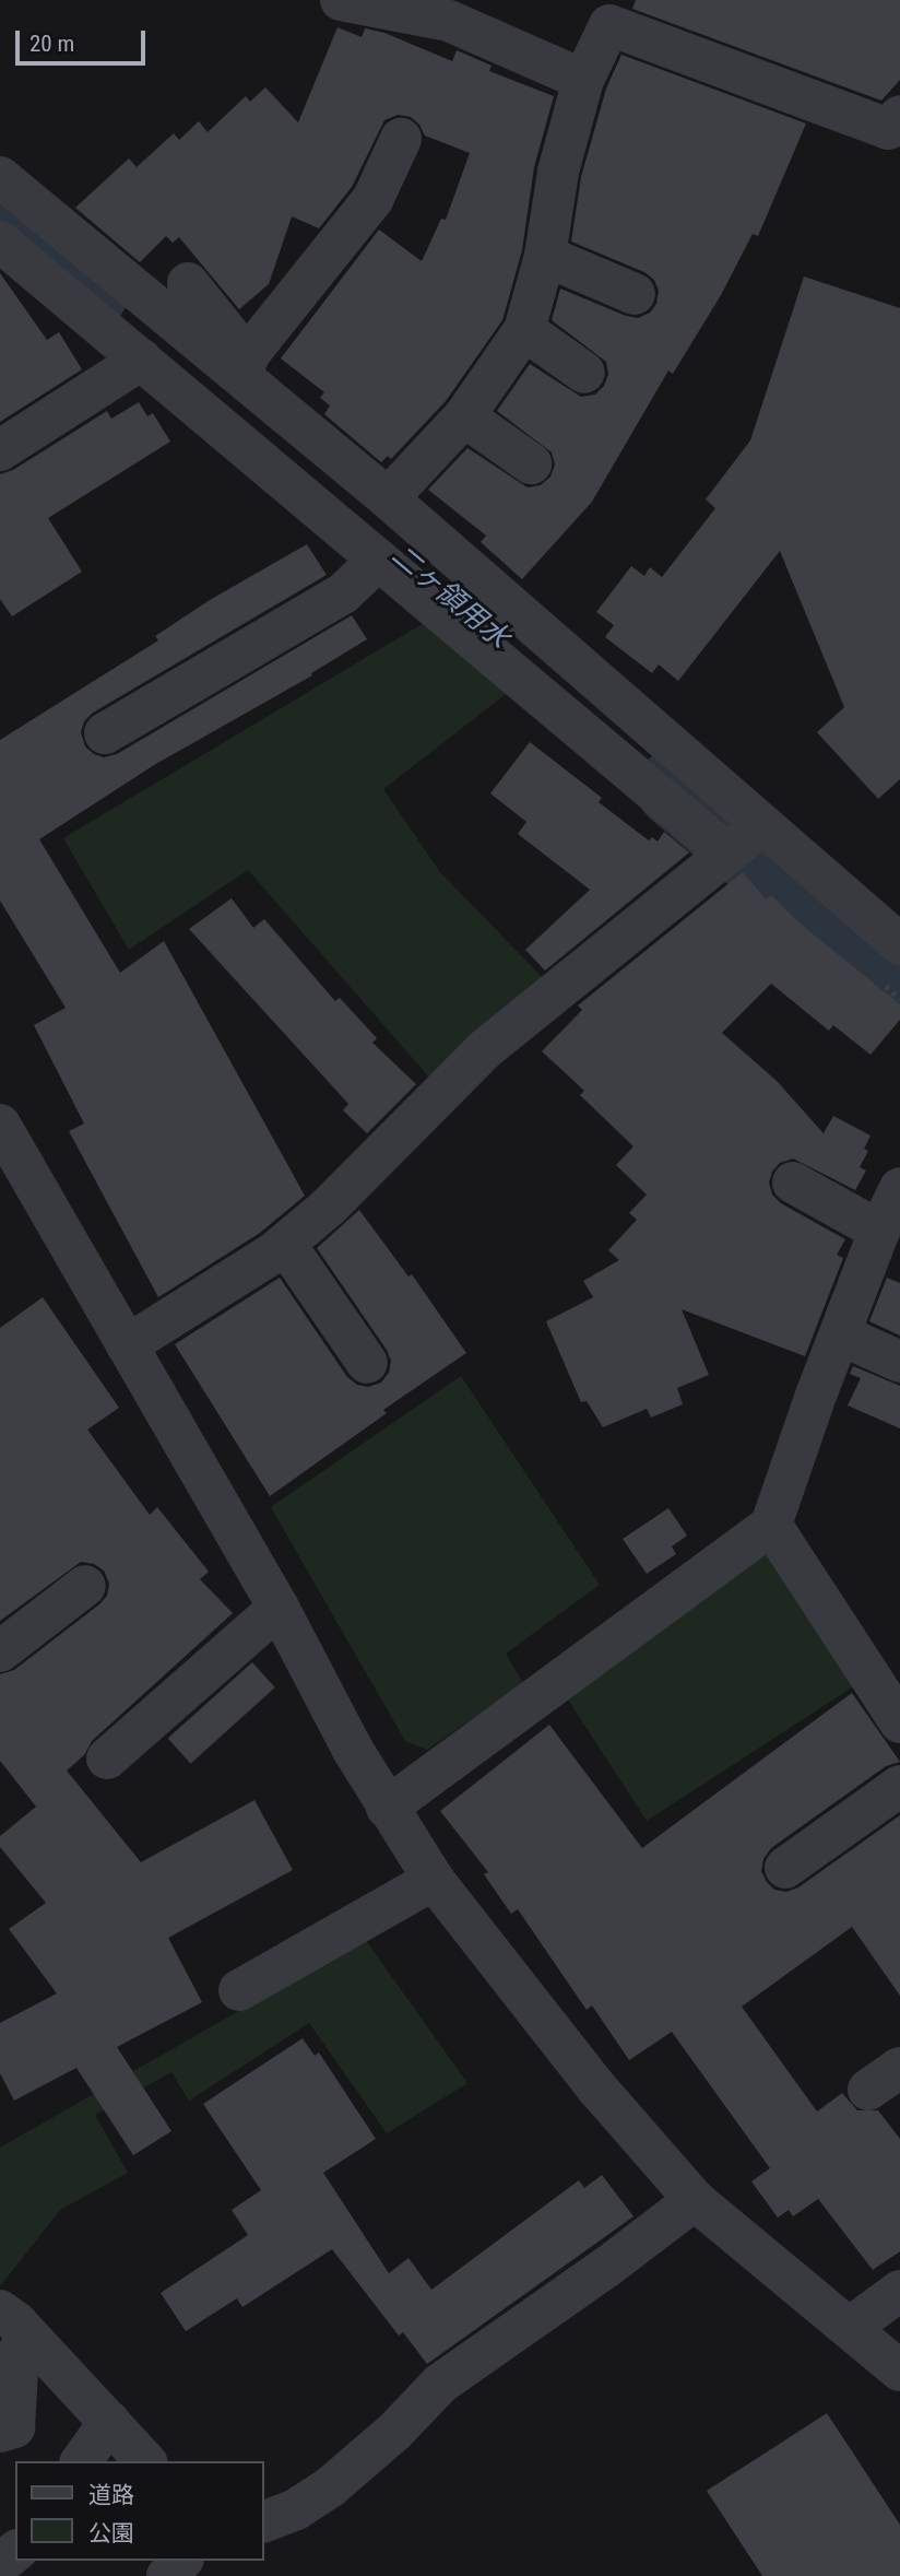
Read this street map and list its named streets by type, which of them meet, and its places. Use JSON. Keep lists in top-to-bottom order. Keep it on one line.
{"water":["二ヶ領用水"],"legend":["道路","公園"],"scale_bar":"20 m"}
